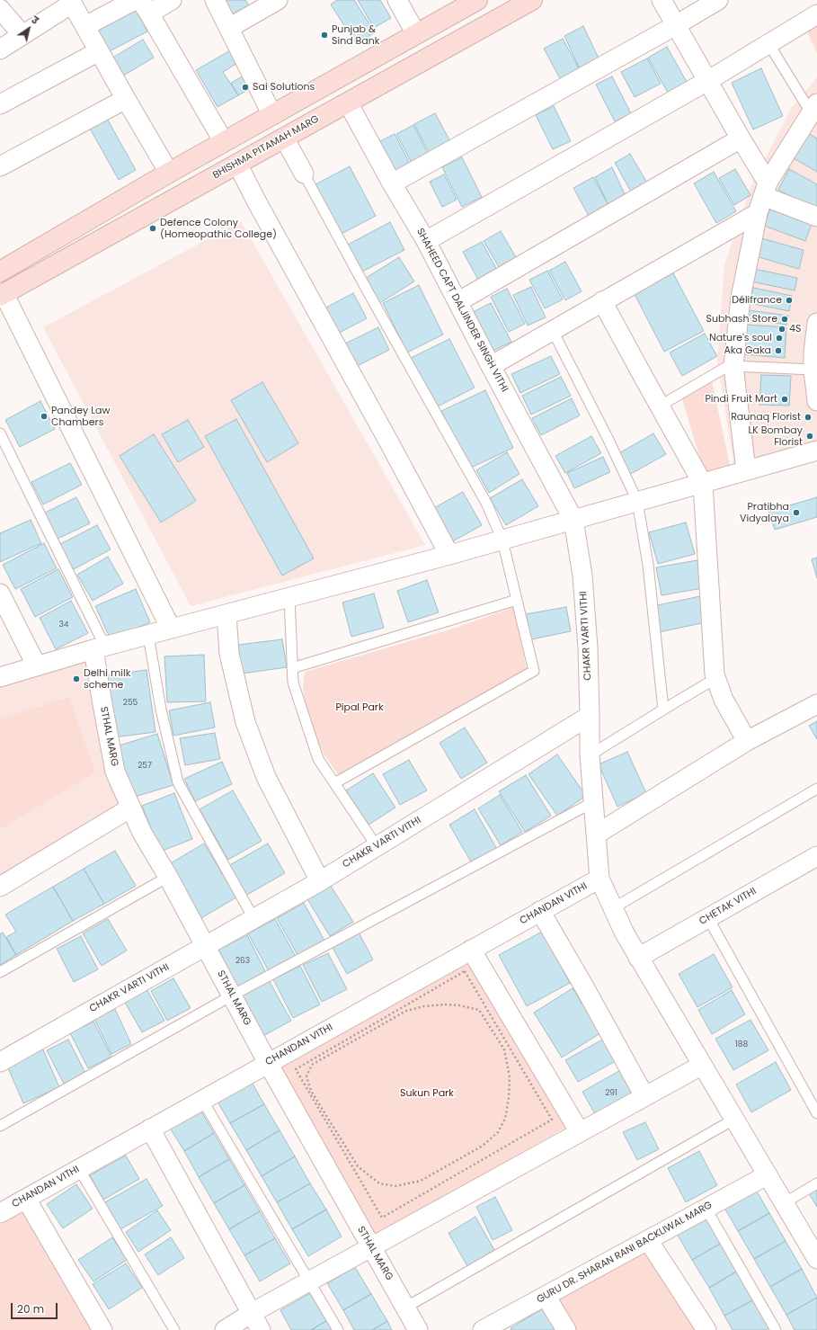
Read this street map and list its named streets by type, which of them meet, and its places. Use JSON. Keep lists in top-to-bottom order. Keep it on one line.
{"streets":{"main road":["BHISHMA PITAMAH MARG"],"street":["SHAHEED CAPT DALJINDER SINGH VITHI","CHAKR VARTI VITHI","STHAL MARG","CHANDAN VITHI","CHETAK VITHI","GURU DR. SHARAN RANI BACKLIWAL MARG"]},"crossings":[["BHISHMA PITAMAH MARG","SHAHEED CAPT DALJINDER SINGH VITHI"],["SHAHEED CAPT DALJINDER SINGH VITHI","CHAKR VARTI VITHI"],["CHAKR VARTI VITHI","STHAL MARG"],["STHAL MARG","CHANDAN VITHI"]],"parks":["Pipal Park","Sukun Park"],"places":["Punjab & Sind Bank","Sai Solutions","Defence Colony (Homeopathic College)","Délifrance","Subhash Store","4S","Nature's soul","Aka Gaka","Pindi Fruit Mart","Pandey Law Chambers","Raunaq Florist","LK Bombay Florist","Pratibha Vidyalaya","Delhi milk scheme"],"house_numbers":["34","255","257","263","188","291"],"scale_bar":"20 m","north":"top right"}
